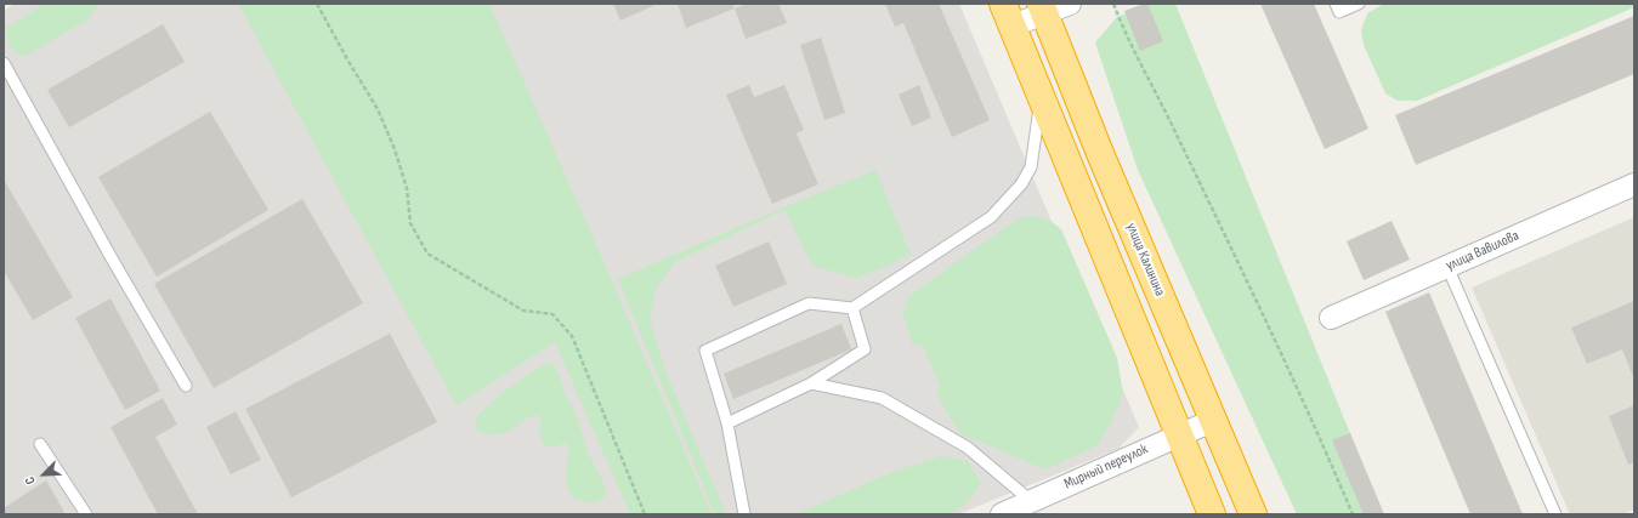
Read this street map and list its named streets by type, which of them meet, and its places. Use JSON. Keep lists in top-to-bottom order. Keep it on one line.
{"streets":{"highway":["улица Калинина"],"street":["улица Вавилова","Мирный переулок"]},"crossings":[["улица Калинина","Мирный переулок"]],"north":"bottom left"}
